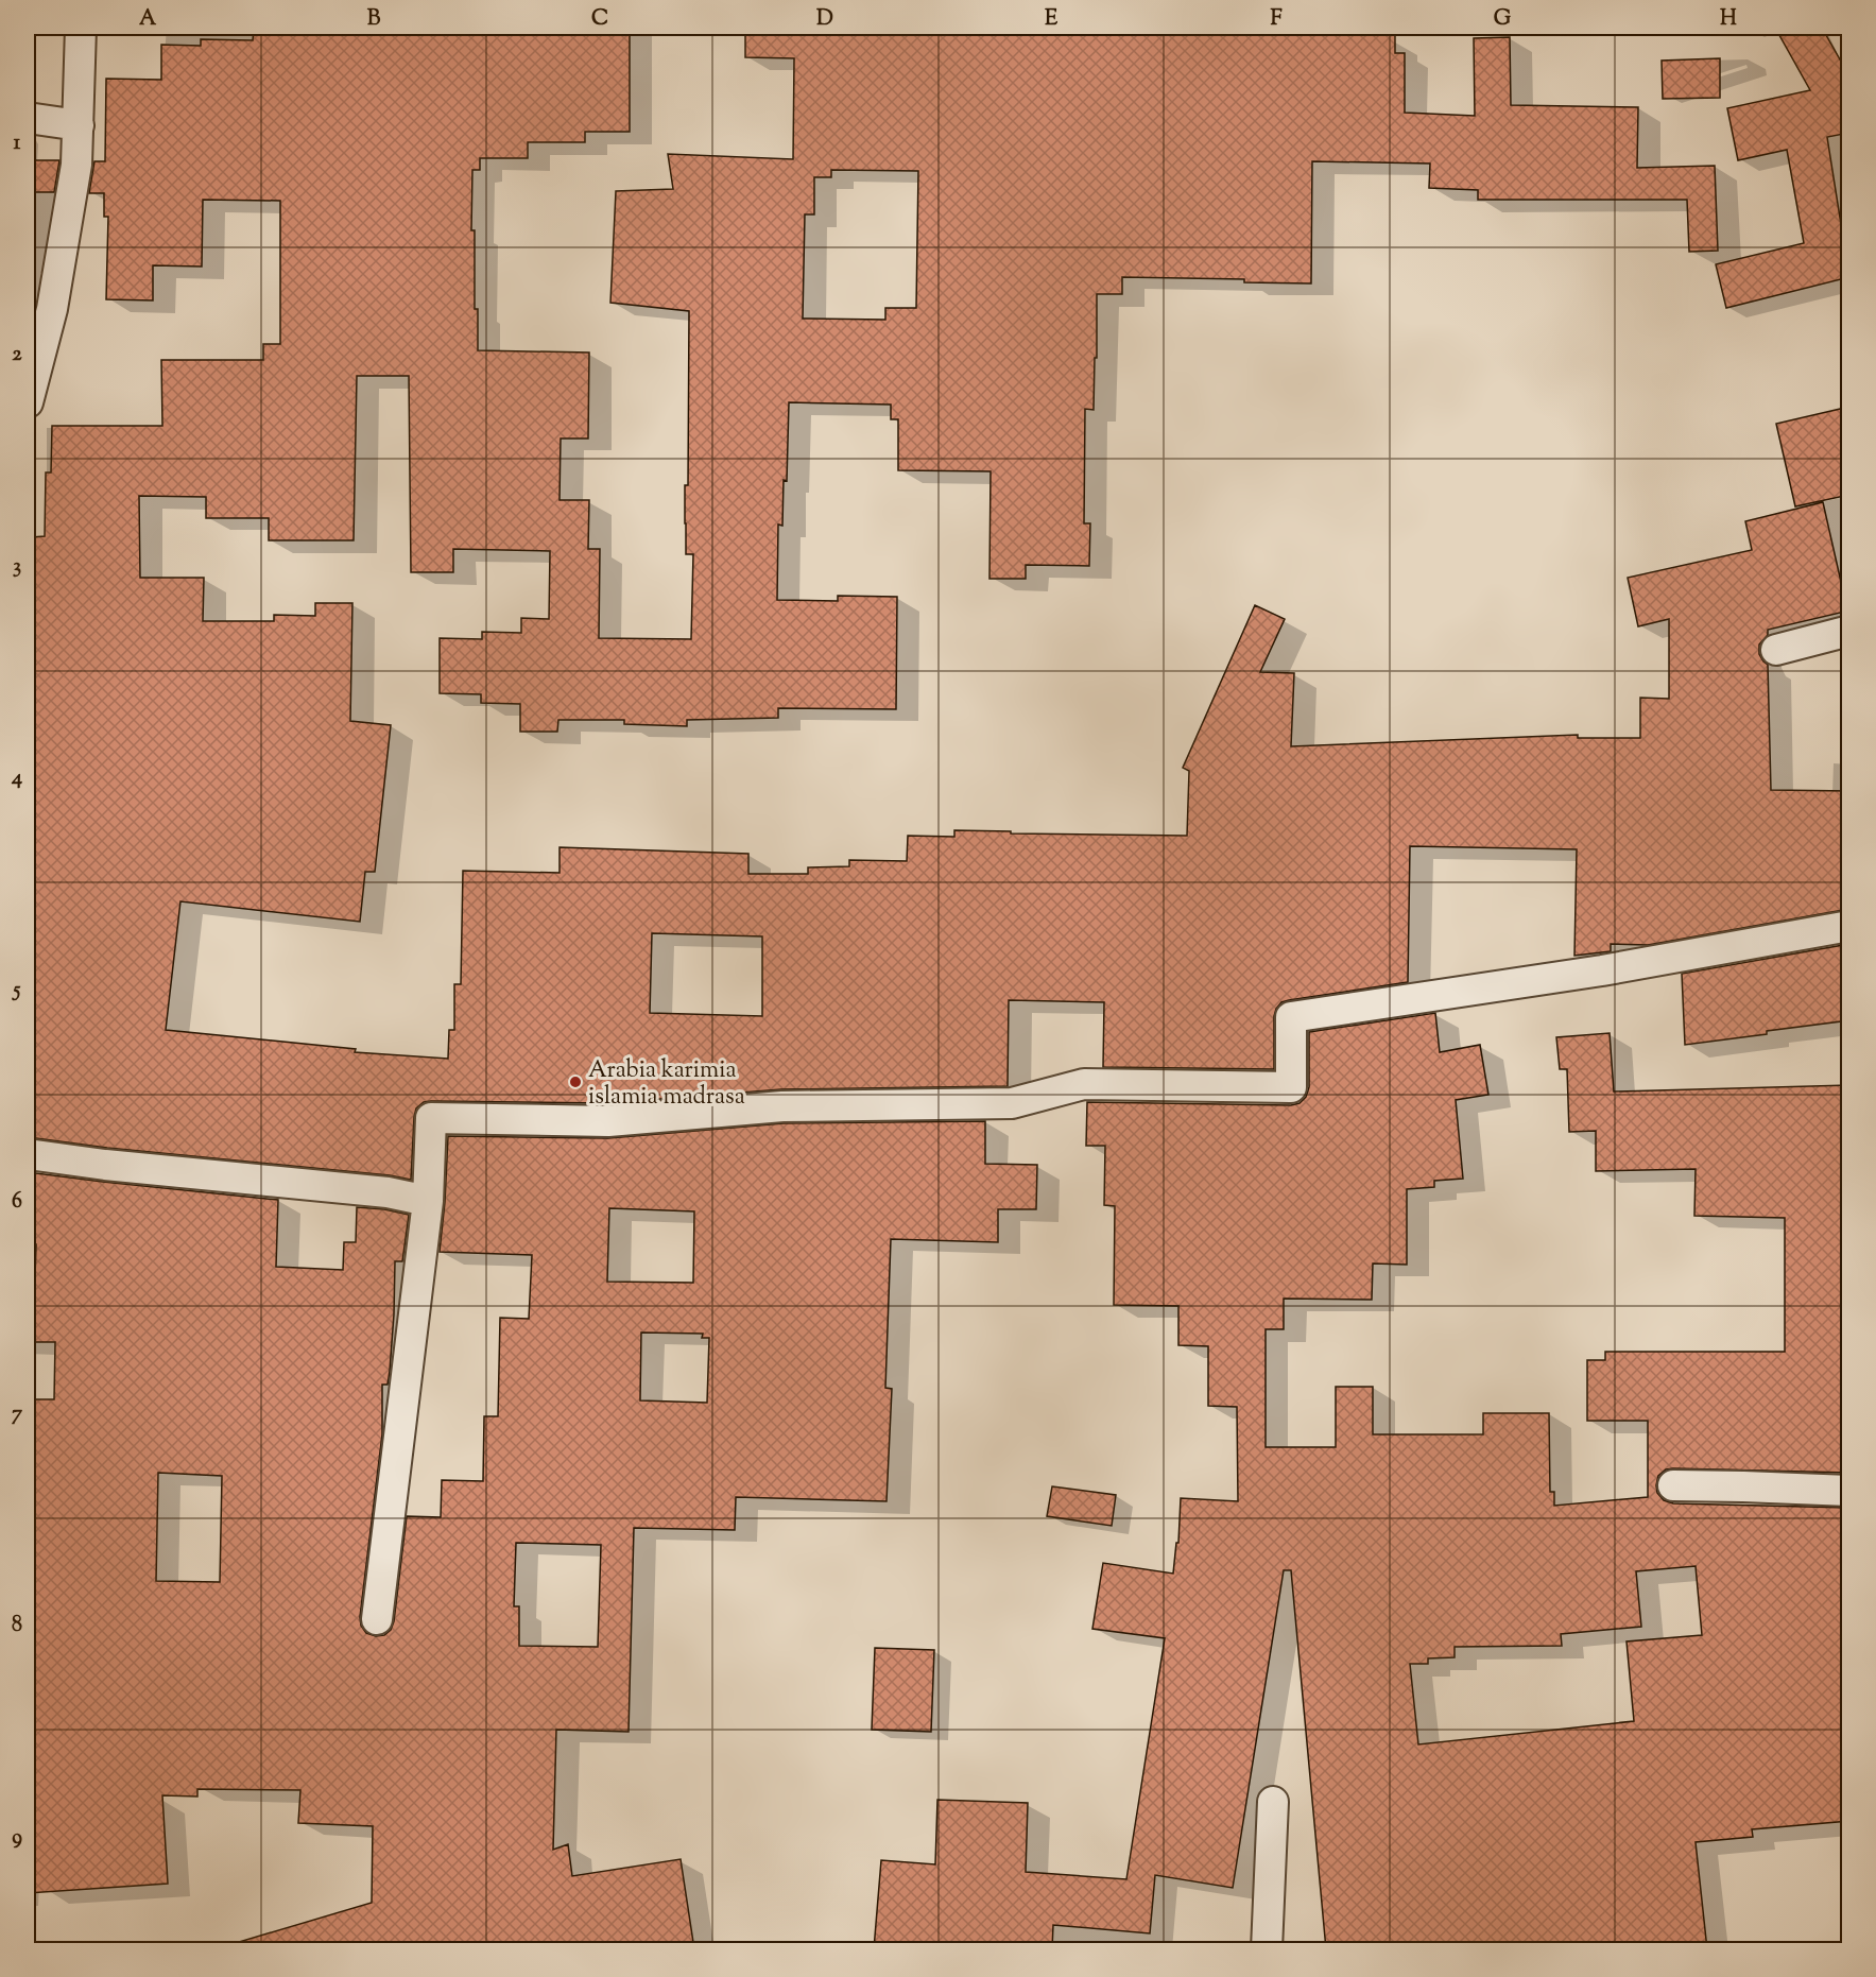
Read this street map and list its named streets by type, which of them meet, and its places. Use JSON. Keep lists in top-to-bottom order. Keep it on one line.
{"places":["Arabia karimia islamia madrasa"],"grid":{"columns":["A","B","C","D","E","F","G","H"],"rows":["1","2","3","4","5","6","7","8","9"]}}
